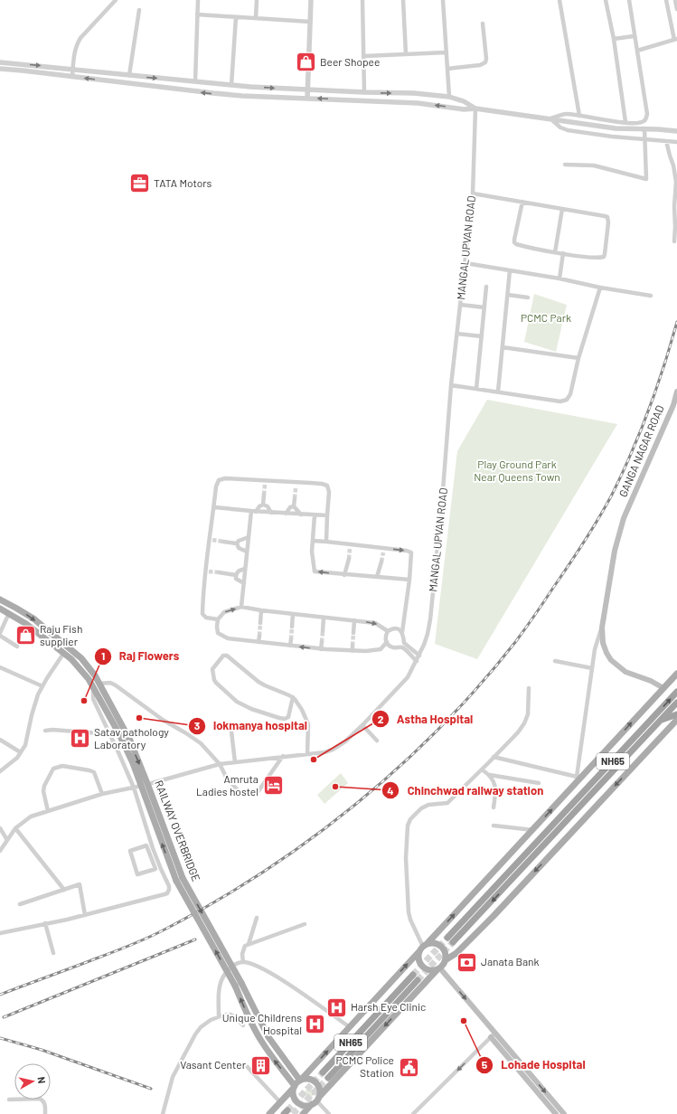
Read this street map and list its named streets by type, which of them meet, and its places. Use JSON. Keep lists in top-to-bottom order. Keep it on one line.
{"streets":{"highway":["NH65"],"main road":["GANGA NAGAR ROAD","RAILWAY OVERBRIDGE"],"street":["MANGAL UPVAN ROAD"]},"parks":["PCMC Park","Play Ground Park Near Queens Town"],"places":{"shop":["Beer Shopee","Raju Fish supplier"],"office":["TATA Motors"],"other":["Raj Flowers","lokmanya hospital","Astha Hospital","Chinchwad railway station","Lohade Hospital"],"hospital":["Satav pathology Laboratory","Harsh Eye Clinic","Unique Childrens Hospital"],"hotel":["Amruta Ladies hostel"],"bank":["Janata Bank"],"building":["Vasant Center"],"public building":["PCMC Police Station"]},"north":"right"}
